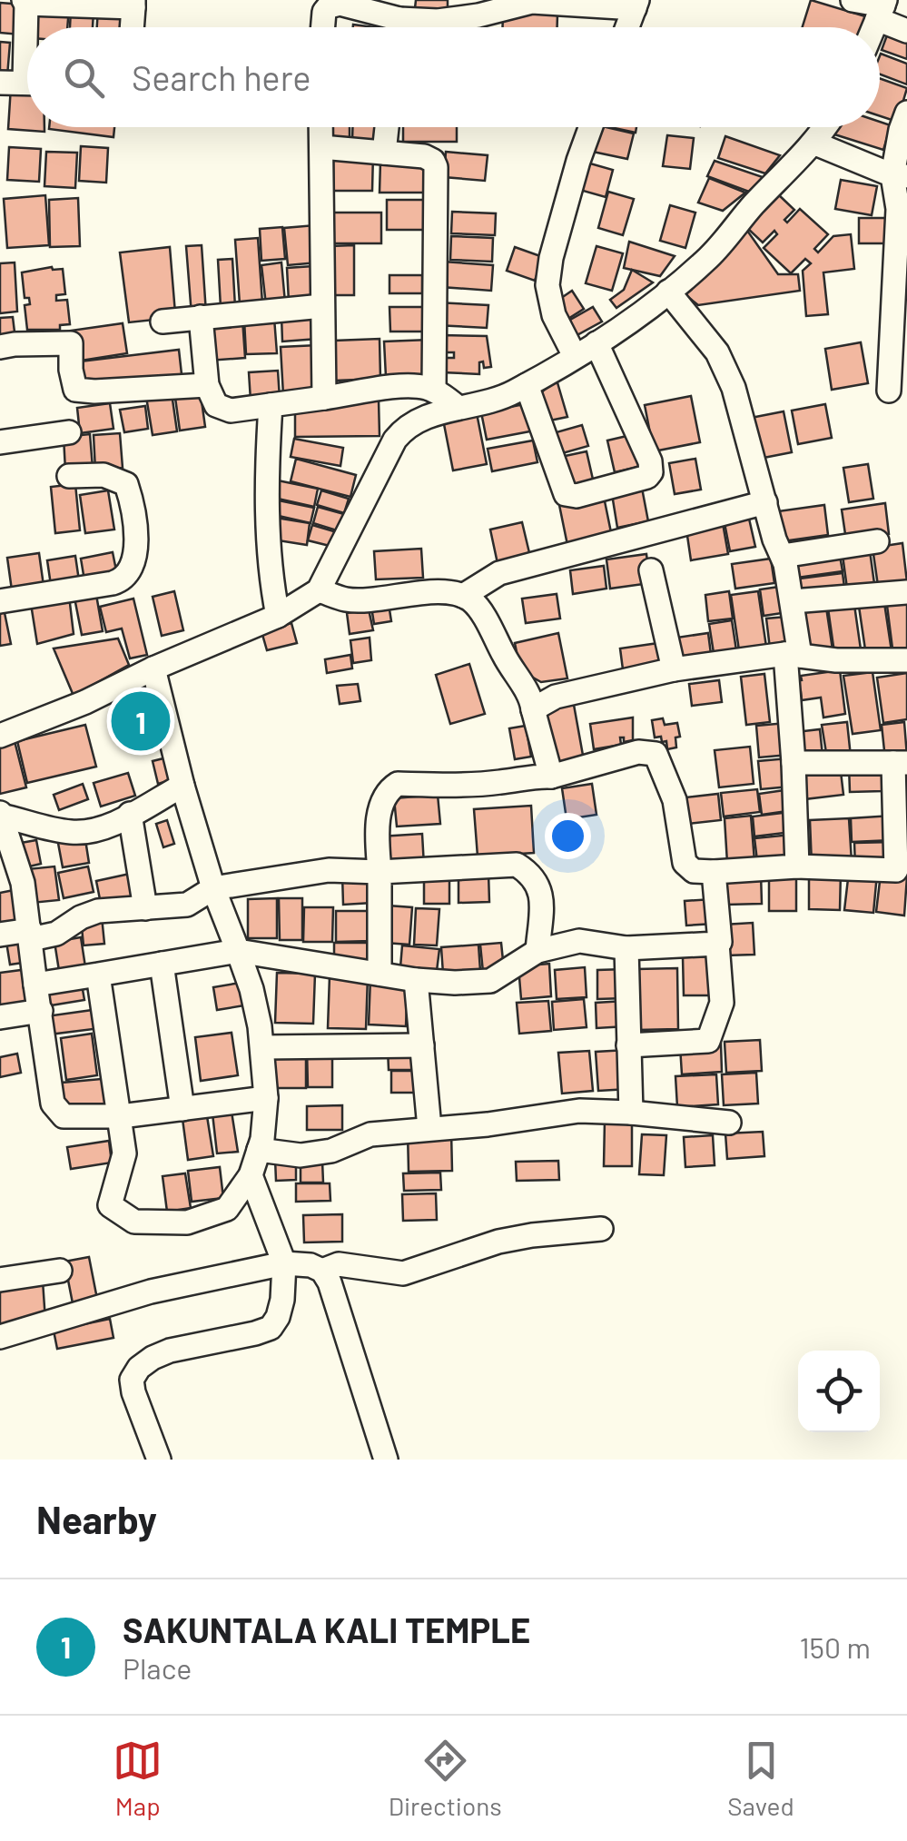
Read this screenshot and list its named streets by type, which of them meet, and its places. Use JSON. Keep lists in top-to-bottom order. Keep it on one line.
{"page":{"search":"Search here","pins":"1","heading":"Nearby","list":[{"mark":"1","name":"SAKUNTALA KALI TEMPLE","note":"Place","value":"150 m"}],"nav":["Map","Directions","Saved"]}}
